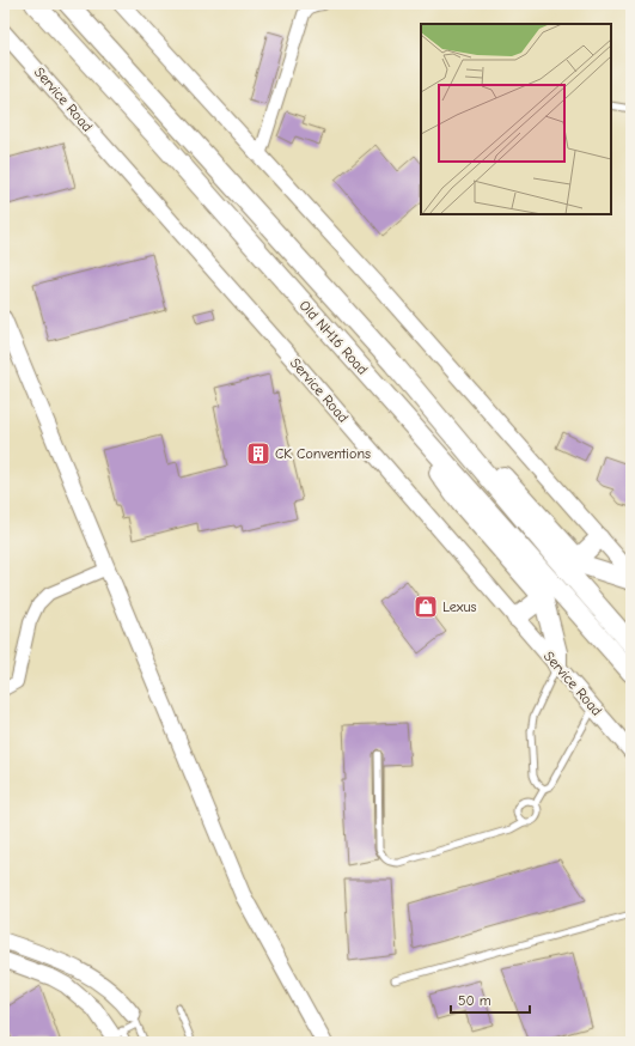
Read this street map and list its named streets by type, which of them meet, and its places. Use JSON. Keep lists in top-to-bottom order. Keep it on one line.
{"streets":{"main road":["Old NH16 Road"],"street":["Service Road"]},"places":{"building":["CK Conventions"],"shop":["Lexus"]},"scale_bar":"50 m"}
